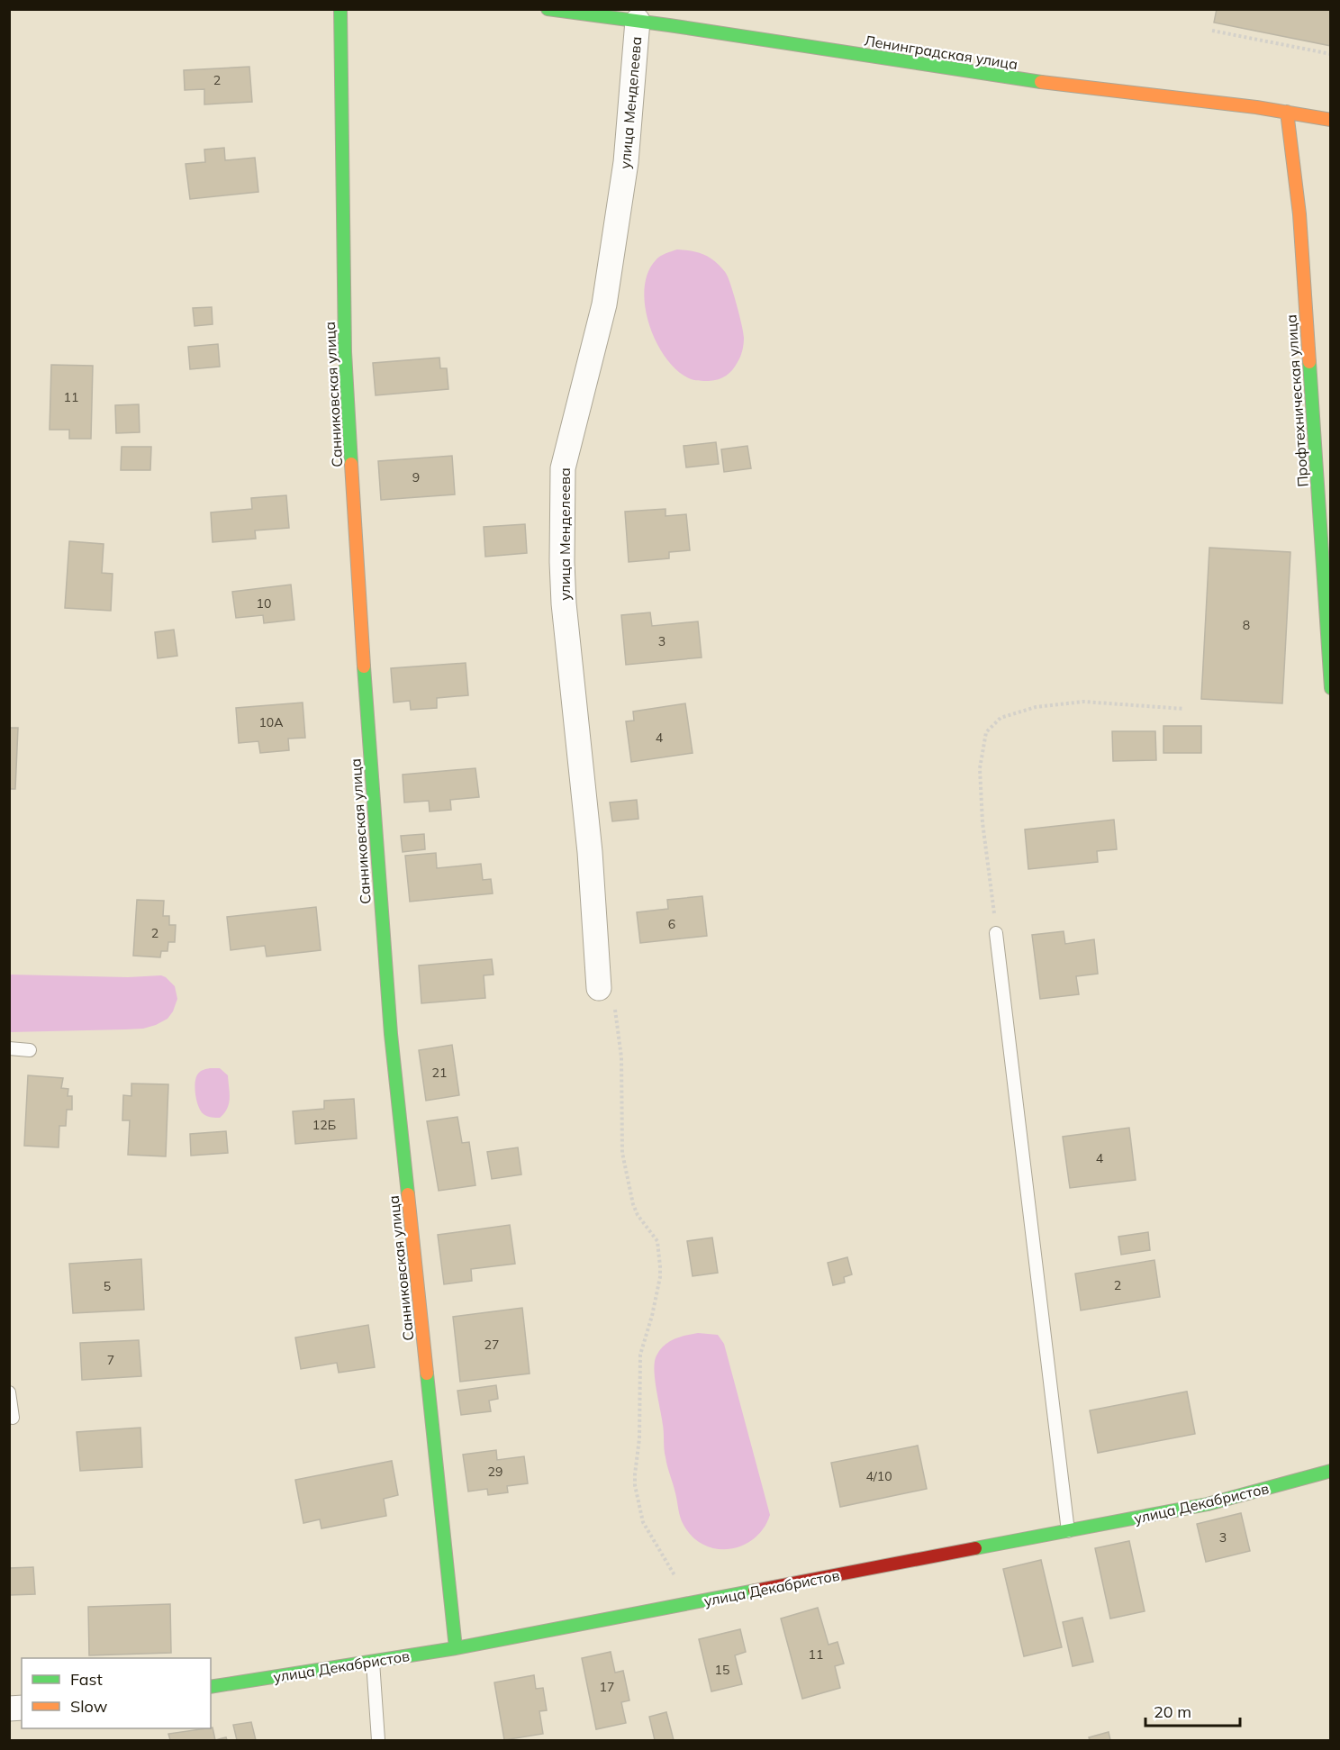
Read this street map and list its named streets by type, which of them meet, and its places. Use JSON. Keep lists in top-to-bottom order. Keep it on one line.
{"streets":{"street":["Ленинградская улица","улица Менделеева","Санниковская улица","Профтехническая улица","улица Декабристов"]},"crossings":[["Ленинградская улица","улица Менделеева"],["Ленинградская улица","Профтехническая улица"],["Санниковская улица","улица Декабристов"]],"house_numbers":["2","11","9","10","8","3","10А","4","6","2","21","12Б","4","2","5","27","7","29","4/10","3","11","15","17"],"legend":["Fast","Slow"],"scale_bar":"20 m"}
